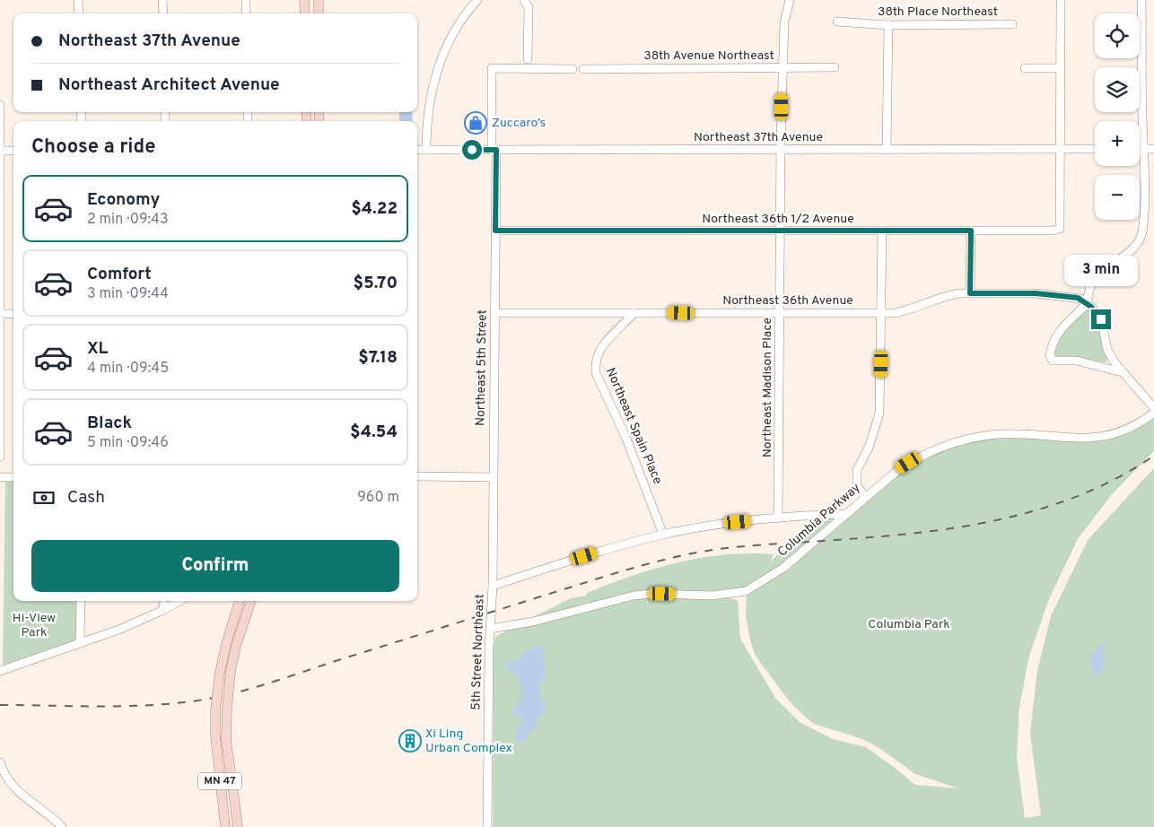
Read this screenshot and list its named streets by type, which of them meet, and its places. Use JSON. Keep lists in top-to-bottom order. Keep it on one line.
{"streets":{"main road":["MN 47"],"street":["38th Place Northeast","38th Avenue Northeast","Northeast 37th Avenue","Northeast 36th 1/2 Avenue","Northeast 36th Avenue","Northeast 5th Street","Northeast Madison Place","Northeast Spain Place","Columbia Parkway","5th Street Northeast"]},"crossings":[["38th Avenue Northeast","Northeast Madison Place"],["Northeast 37th Avenue","Northeast 36th 1/2 Avenue"],["Northeast 37th Avenue","Northeast 5th Street"],["Northeast 37th Avenue","Northeast Madison Place"],["Northeast 36th 1/2 Avenue","Northeast 5th Street"],["Northeast 36th 1/2 Avenue","Northeast Madison Place"],["Northeast 36th Avenue","Northeast 5th Street"],["Northeast 36th Avenue","Northeast Madison Place"],["Northeast 36th Avenue","Northeast Spain Place"],["Northeast 5th Street","5th Street Northeast"],["Columbia Parkway","5th Street Northeast"]],"parks":["Hi-View Park","Columbia Park"],"places":{"shop":["Zuccaro’s"],"building":["Xi Ling Urban Complex"]},"page":{"map_buttons":["+","−"],"banner":["Northeast 37th Avenue","Northeast Architect Avenue"],"heading":"Choose a ride","list":[{"name":"Economy","note":"2 min · 09:43","value":"$4.22"},{"name":"Comfort","note":"3 min · 09:44","value":"$5.70"},{"name":"XL","note":"4 min · 09:45","value":"$7.18"},{"name":"Black","note":"5 min · 09:46","value":"$4.54"}],"bubble":"3 min","pay":["Cash","960 m"],"buttons":"Confirm"}}
